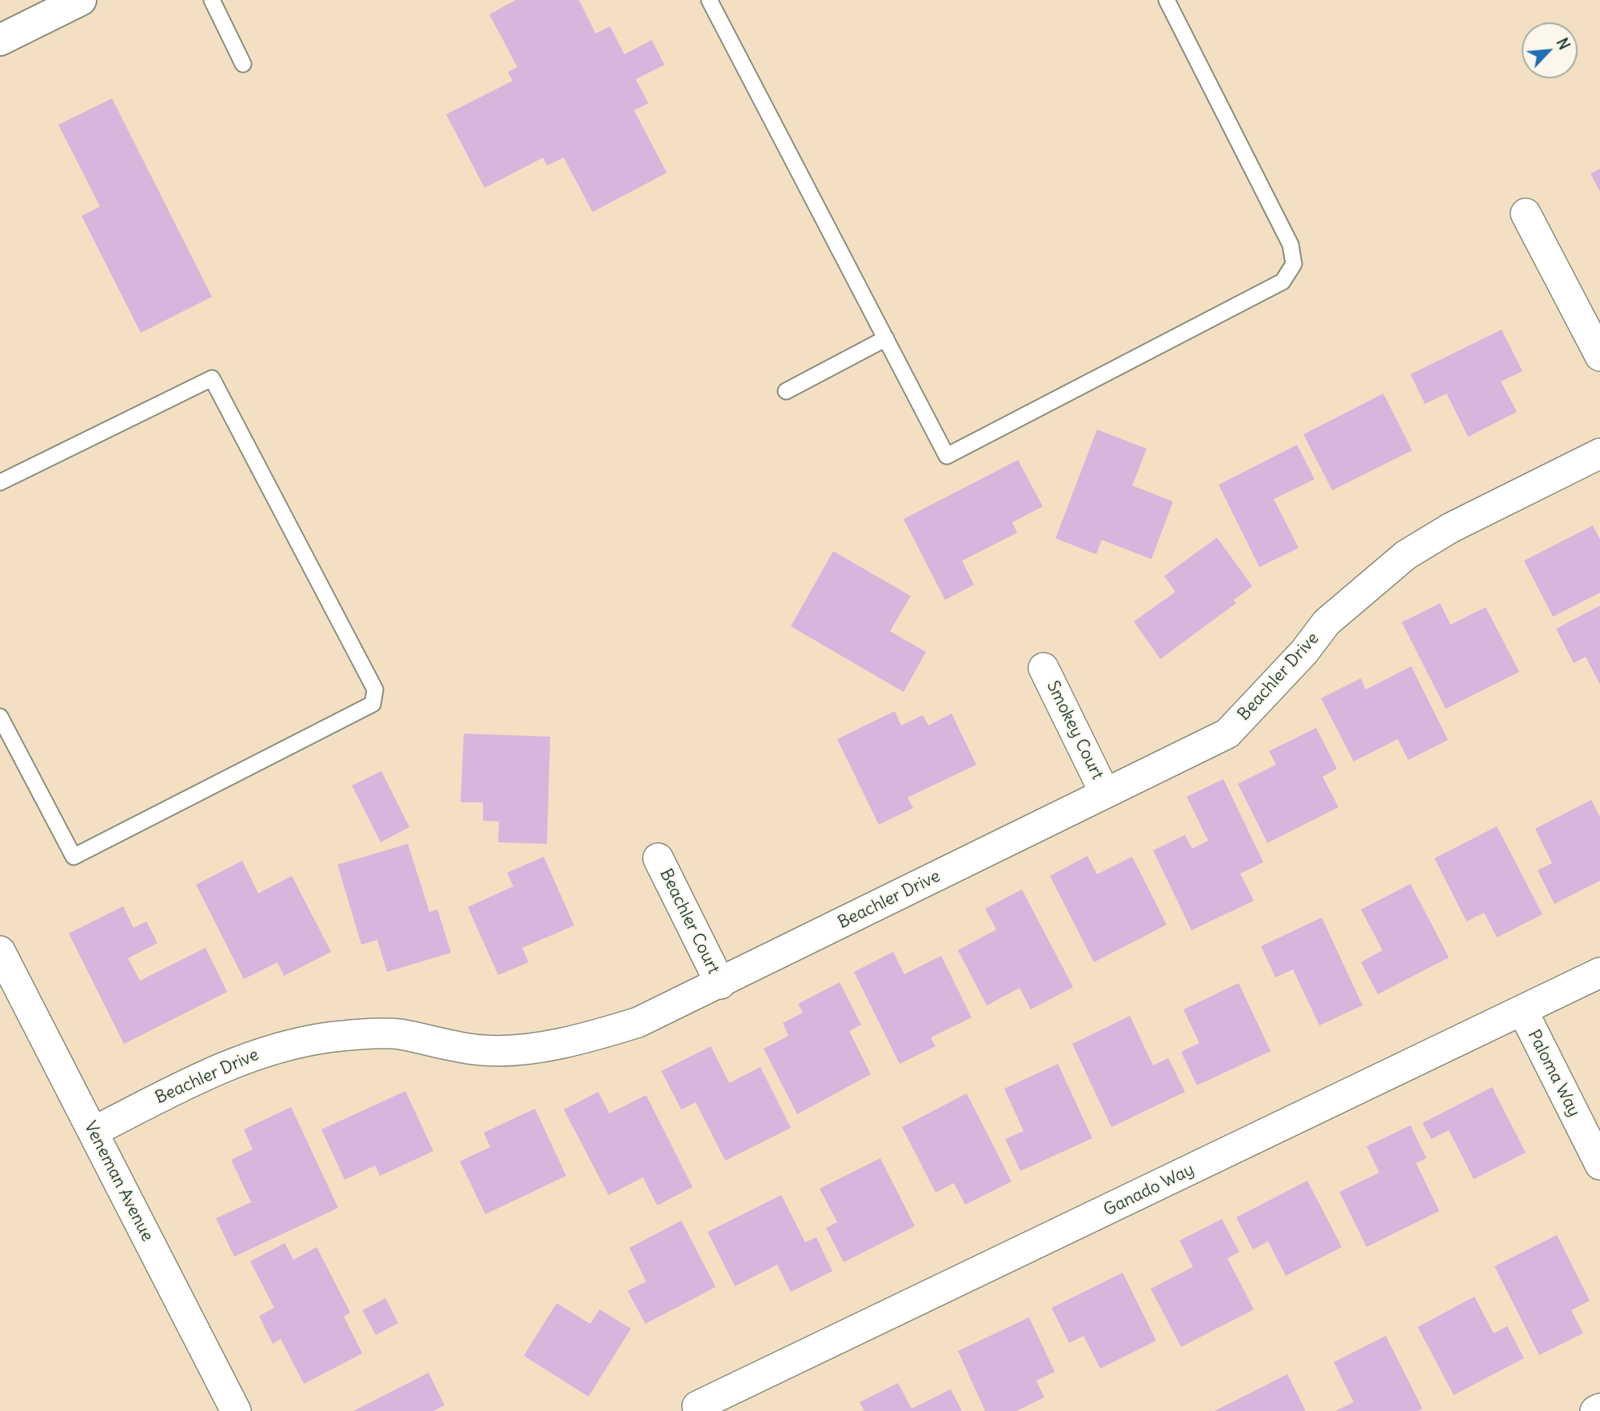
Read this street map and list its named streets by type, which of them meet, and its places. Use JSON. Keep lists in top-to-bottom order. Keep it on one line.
{"streets":{"street":["Beachler Drive","Smokey Court","Beachler Court","Paloma Way","Veneman Avenue","Ganado Way"]},"crossings":[["Beachler Drive","Smokey Court"],["Beachler Drive","Beachler Court"],["Beachler Drive","Veneman Avenue"],["Paloma Way","Ganado Way"]],"north":"top right"}
